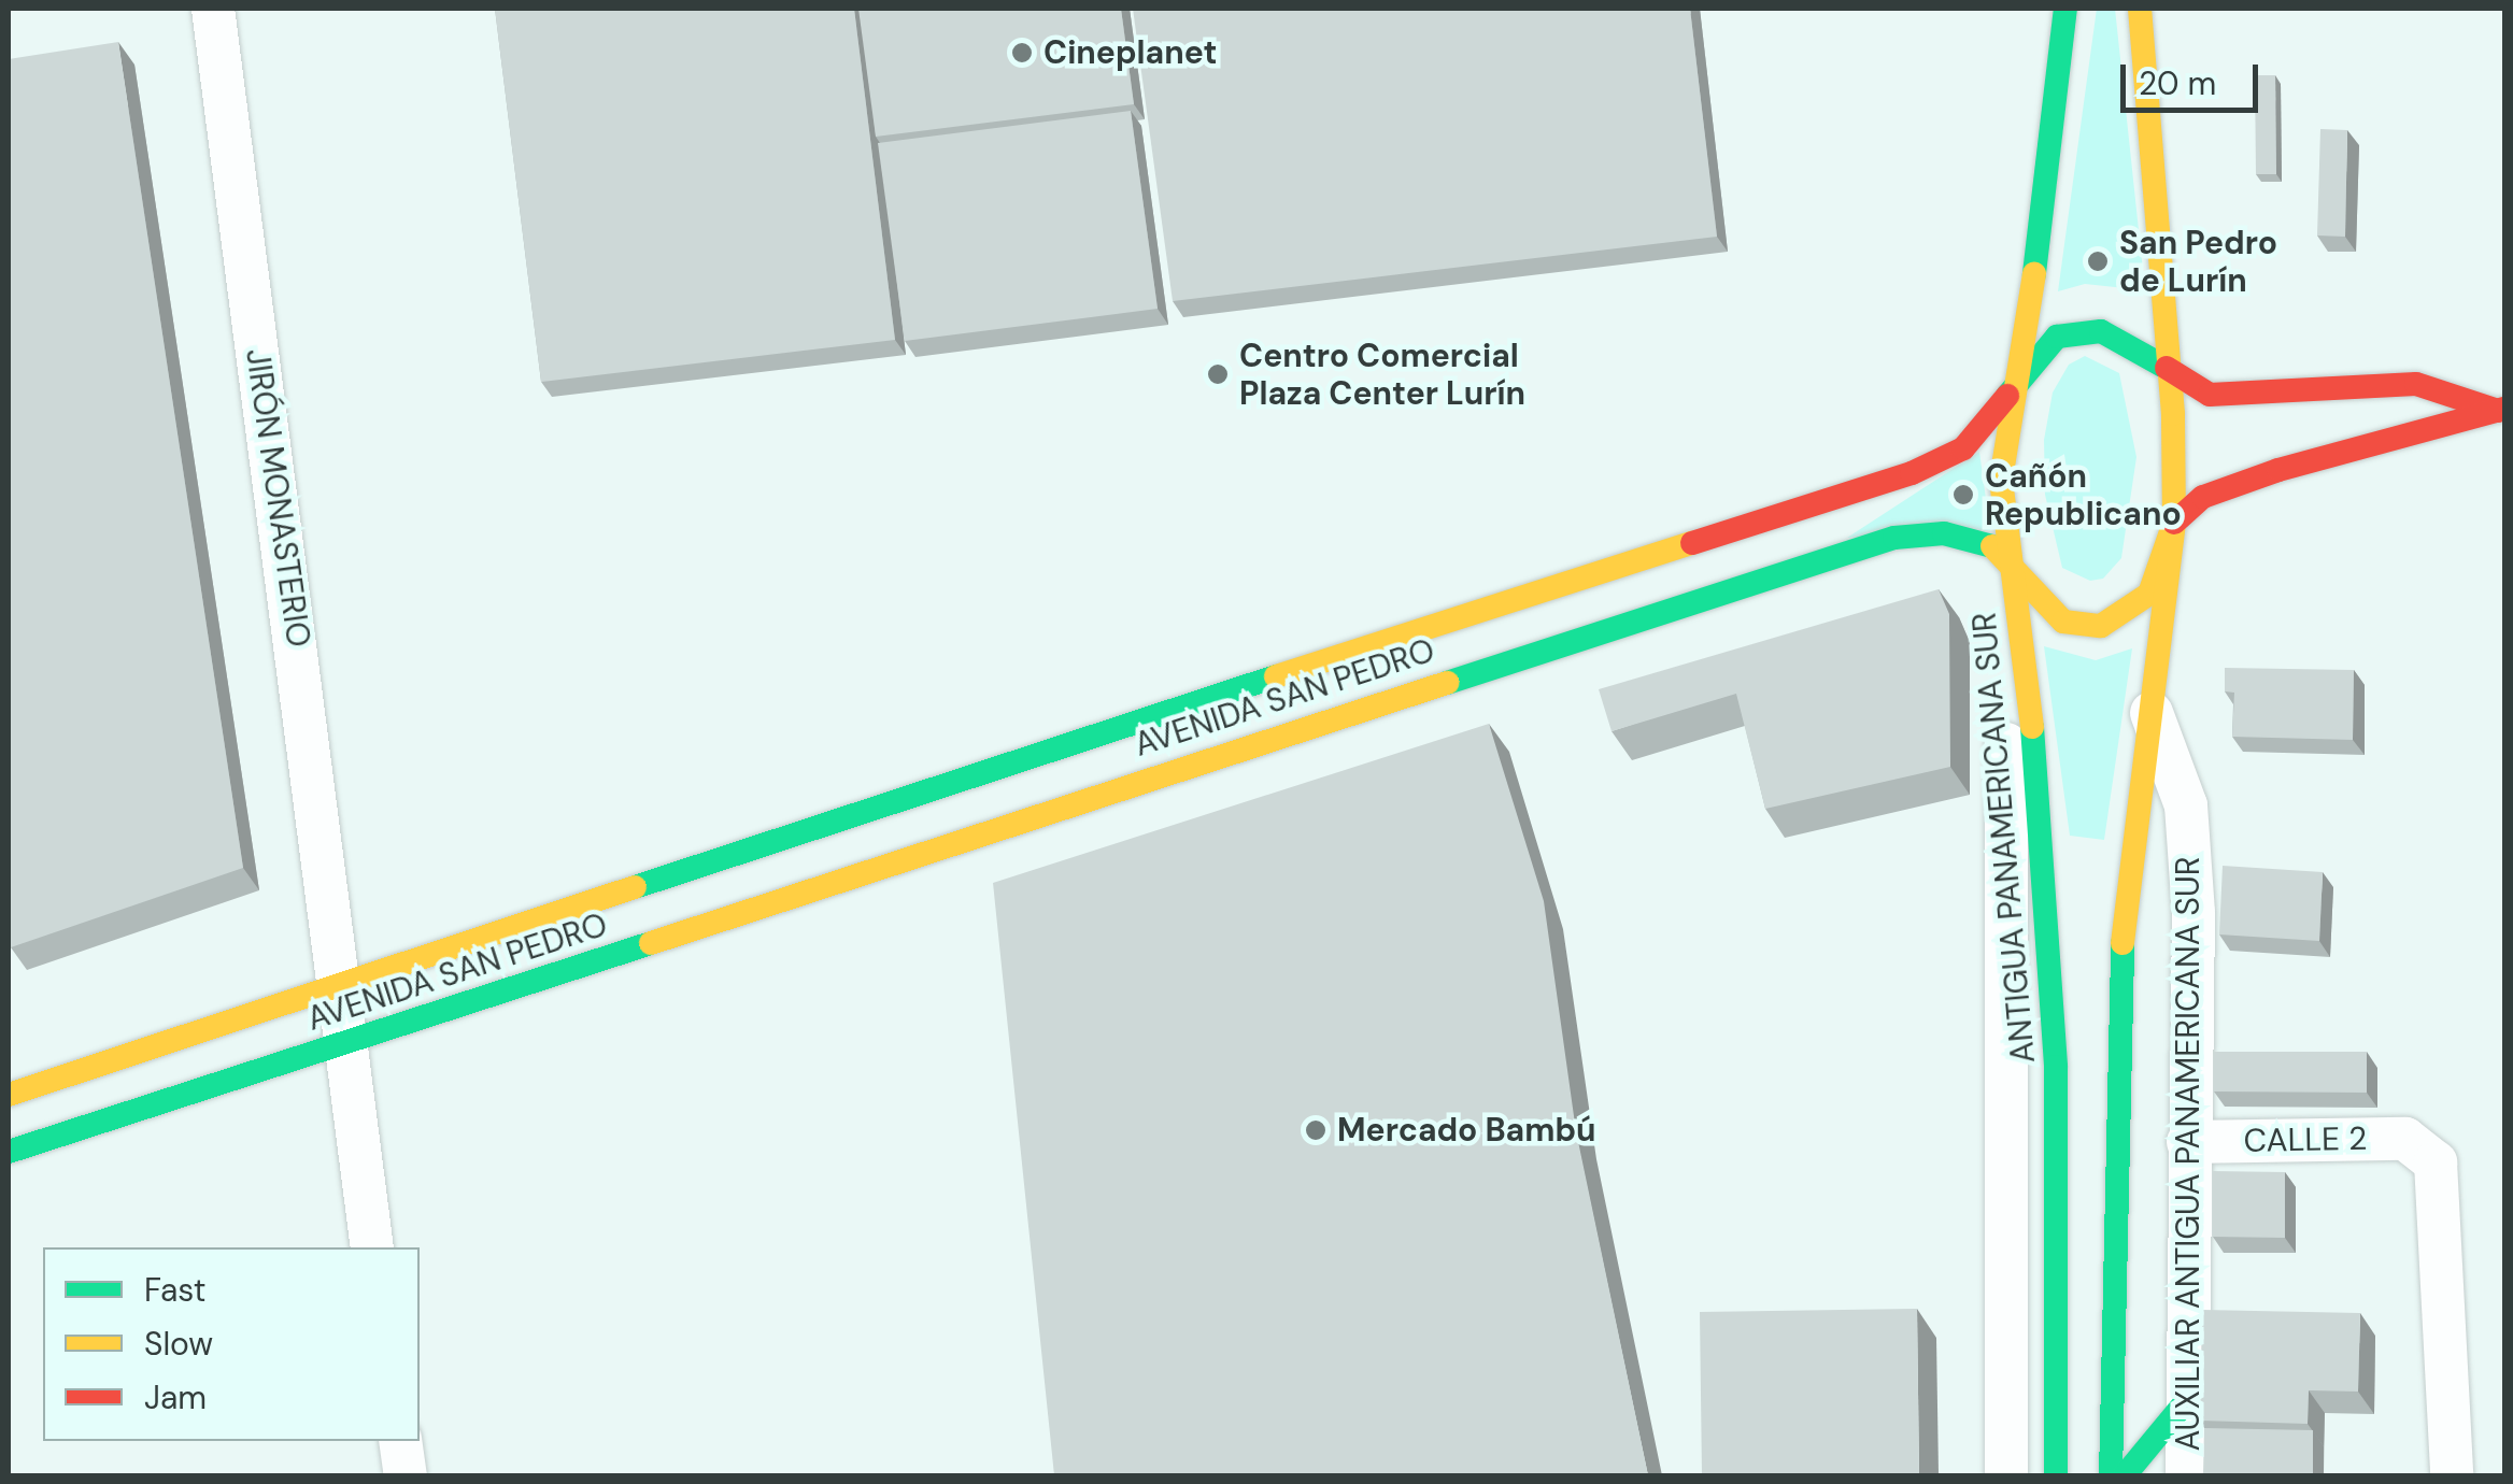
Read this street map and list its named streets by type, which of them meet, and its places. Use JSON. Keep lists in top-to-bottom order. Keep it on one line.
{"streets":{"main road":["AVENIDA SAN PEDRO","ANTIGUA PANAMERICANA SUR"],"street":["JIRÓN MONASTERIO","CALLE 2","AUXILIAR ANTIGUA PANAMERICANA SUR"]},"crossings":[["JIRÓN MONASTERIO","AVENIDA SAN PEDRO"],["AVENIDA SAN PEDRO","ANTIGUA PANAMERICANA SUR"],["CALLE 2","AUXILIAR ANTIGUA PANAMERICANA SUR"]],"places":["Cineplanet","San Pedro de Lurín","Centro Comercial Plaza Center Lurín","Cañón Republicano","Mercado Bambú"],"legend":["Fast","Slow","Jam"],"scale_bar":"20 m"}
